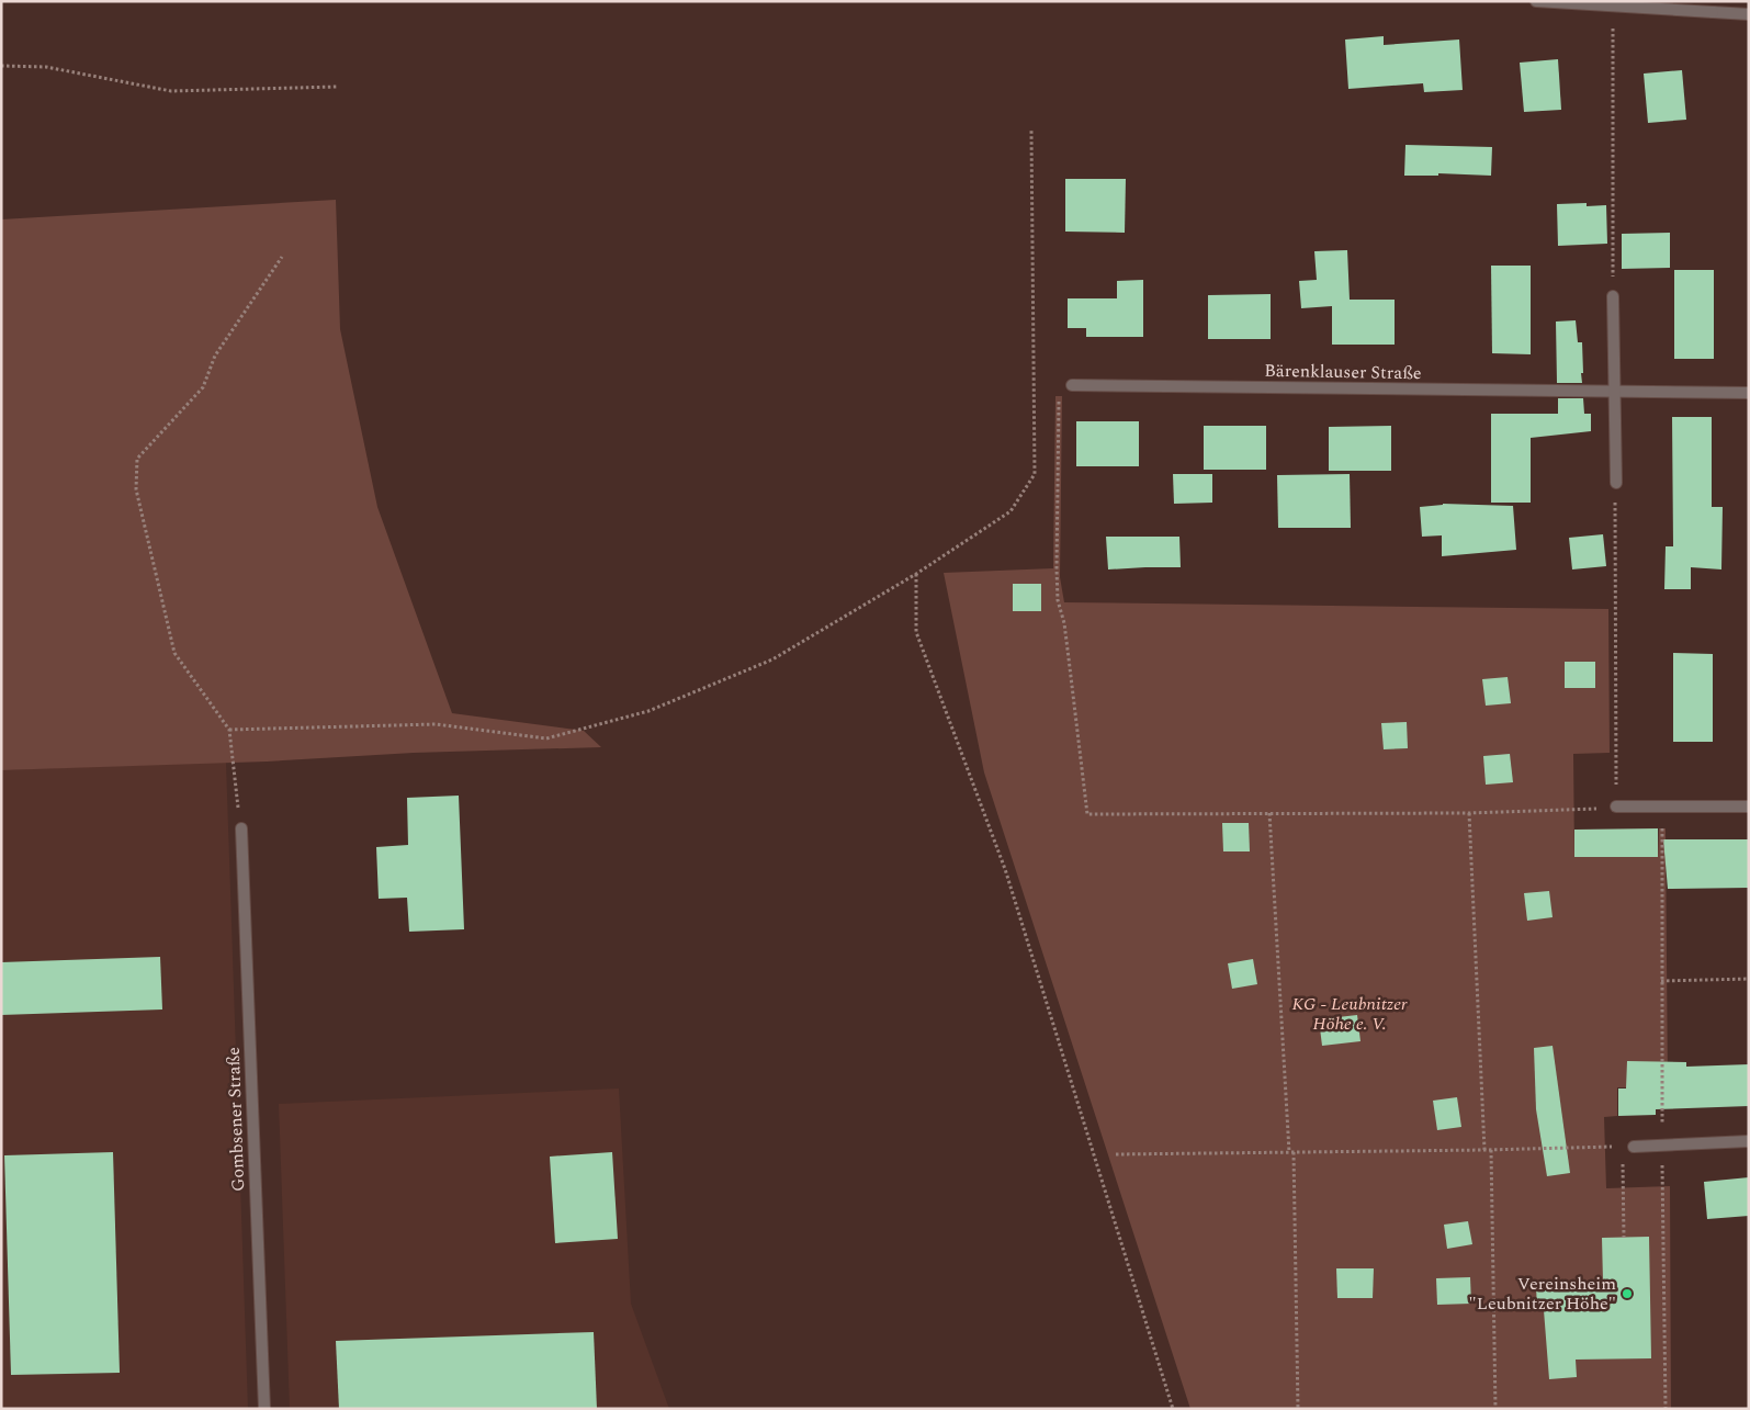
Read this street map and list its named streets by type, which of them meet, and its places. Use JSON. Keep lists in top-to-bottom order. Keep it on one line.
{"streets":{"street":["Bärenklauser Straße","Gombsener Straße"]},"parks":["KG - Leubnitzer Höhe e. V."],"places":["Vereinsheim \"Leubnitzer Höhe\""]}
